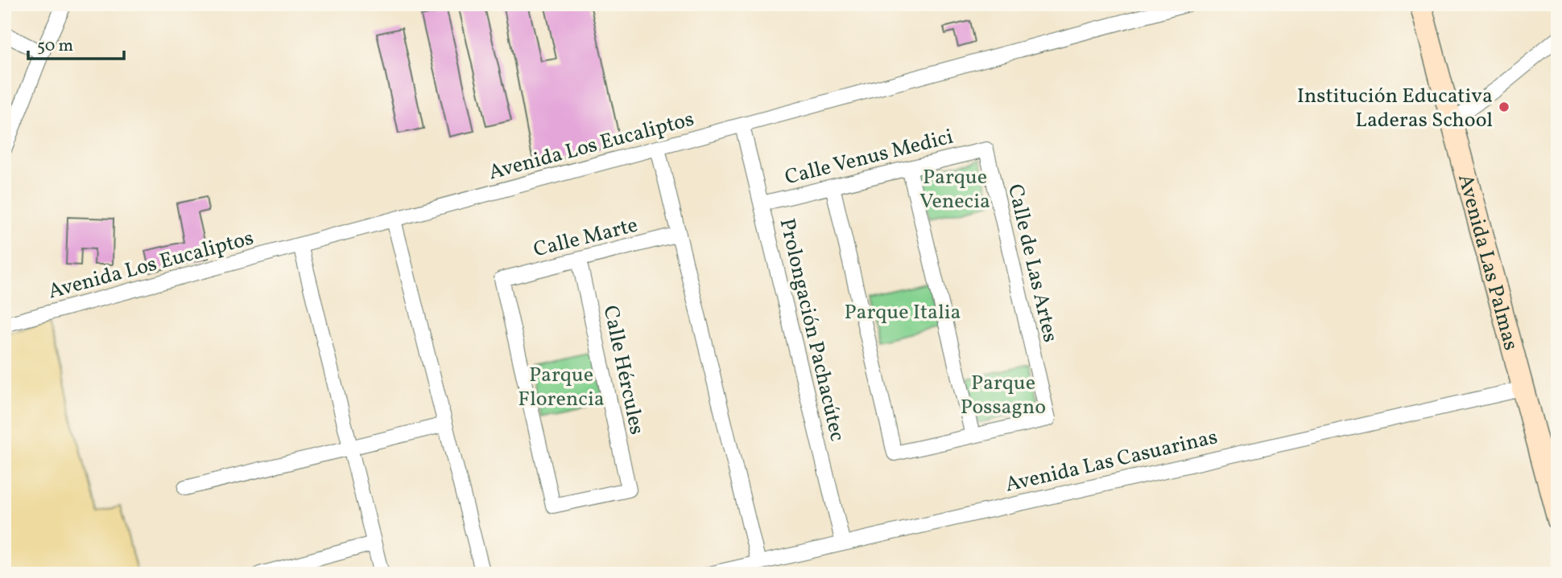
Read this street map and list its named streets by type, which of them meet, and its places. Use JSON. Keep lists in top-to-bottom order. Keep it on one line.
{"streets":{"main road":["Avenida Las Palmas"],"street":["Avenida Los Eucaliptos","Calle Venus Medici","Calle Marte","Calle de Las Artes","Prolongación Pachacútec","Calle Hércules","Avenida Las Casuarinas"]},"crossings":[["Avenida Los Eucaliptos","Prolongación Pachacútec"],["Calle Venus Medici","Calle de Las Artes"],["Calle Venus Medici","Prolongación Pachacútec"],["Calle Marte","Calle Hércules"],["Avenida Las Palmas","Avenida Las Casuarinas"],["Prolongación Pachacútec","Avenida Las Casuarinas"]],"parks":["Parque Venecia","Parque Italia","Parque Florencia","Parque Possagno"],"places":["Institución Educativa Laderas School"],"scale_bar":"50 m"}
